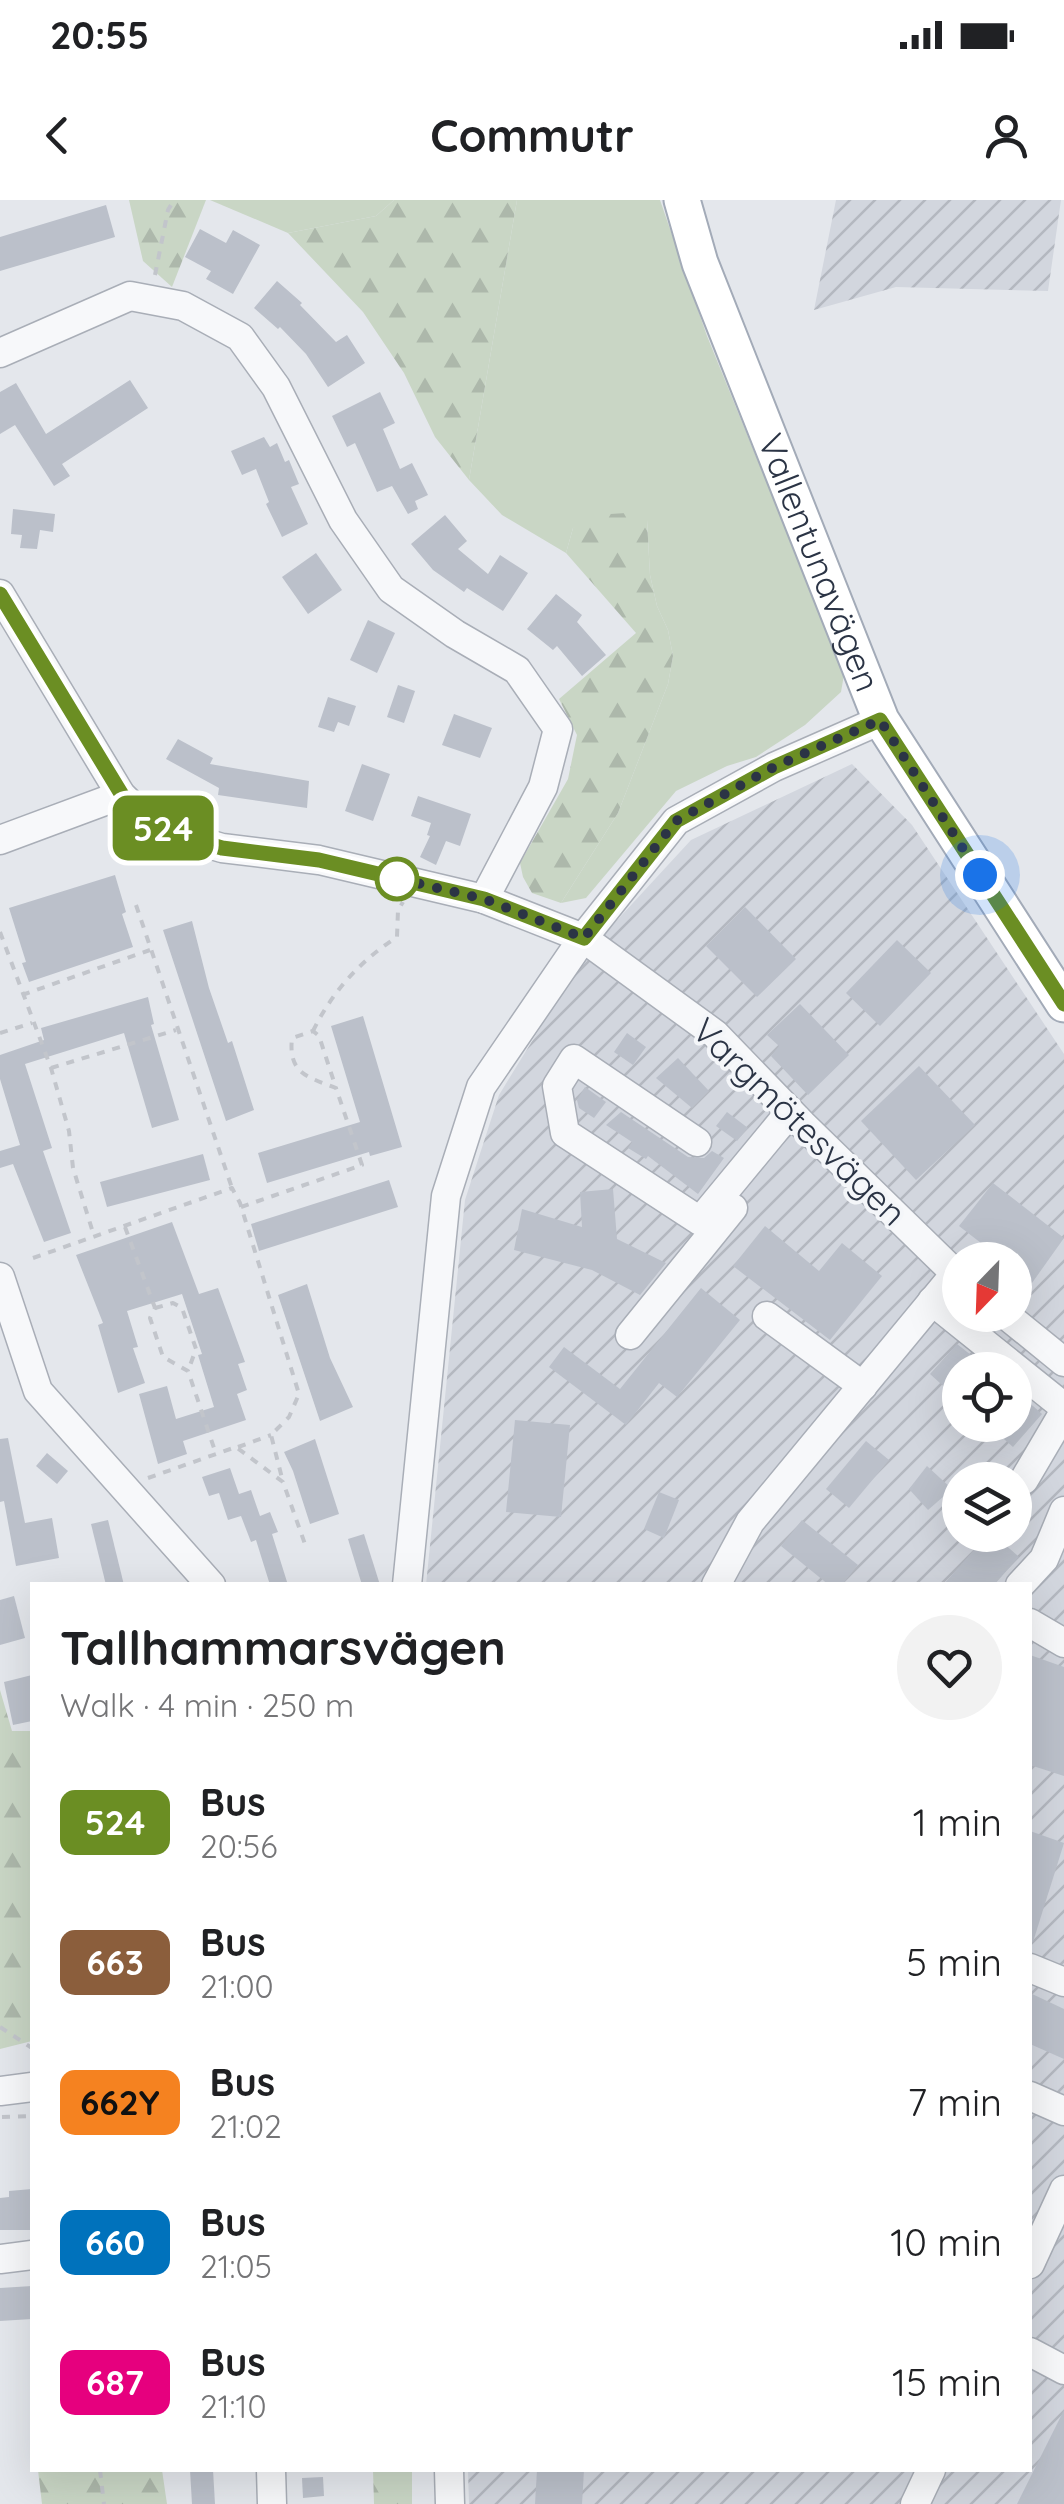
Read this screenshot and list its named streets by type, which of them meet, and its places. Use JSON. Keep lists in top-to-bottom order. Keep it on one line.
{"streets":{"main road":["Vallentunavägen"],"street":["Vargmötesvägen"]},"lines":["bus line 524"],"north":"bottom left","page":{"status":"20:55","header":"Commutr","on_map":"524","heading":["Tallhammarsvägen","Walk · 4 min · 250 m"],"list":[{"mark":"524","name":"Bus","note":"20:56","value":"1 min"},{"mark":"663","name":"Bus","note":"21:00","value":"5 min"},{"mark":"662Y","name":"Bus","note":"21:02","value":"7 min"},{"mark":"660","name":"Bus","note":"21:05","value":"10 min"},{"mark":"687","name":"Bus","note":"21:10","value":"15 min"}]}}
